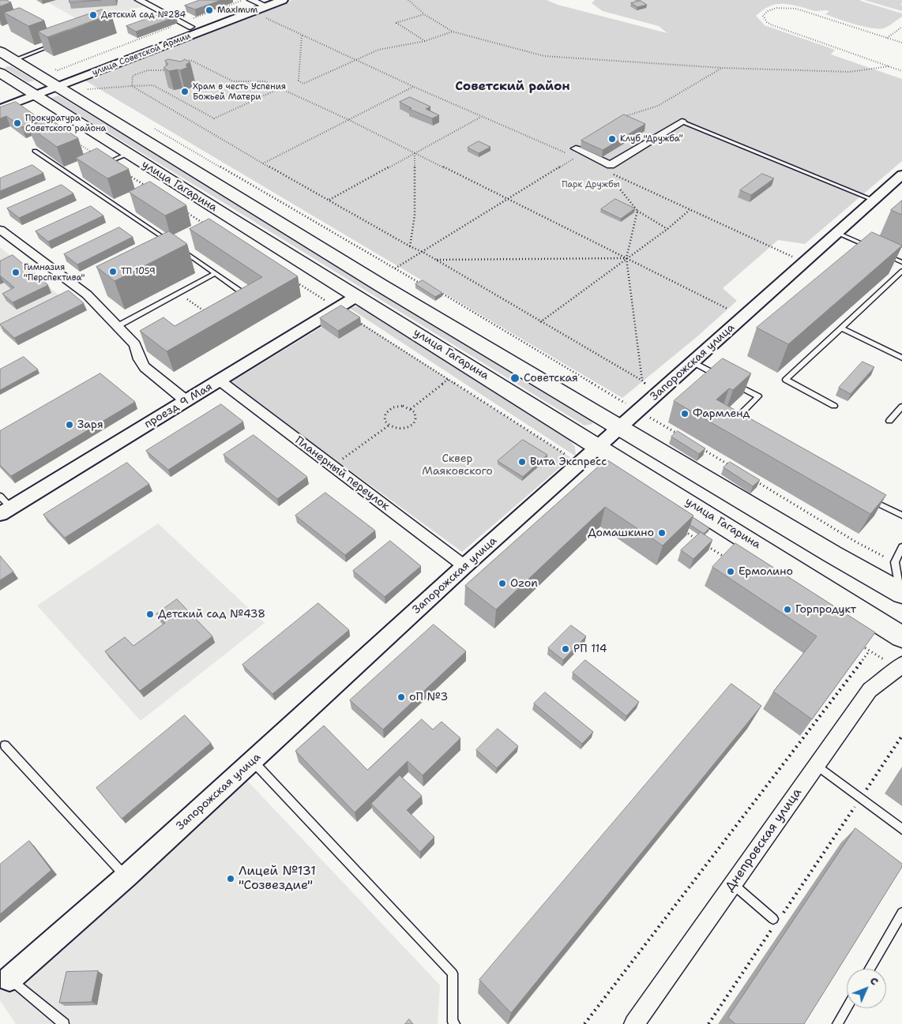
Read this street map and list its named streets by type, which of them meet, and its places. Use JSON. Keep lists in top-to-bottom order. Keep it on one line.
{"streets":{"main road":["улица Советской Армии","улица Гагарина"],"street":["Запорожская улица","проезд 9 Мая","Планерный переулок","Днепровская улица"]},"crossings":[["улица Советской Армии","улица Гагарина"],["улица Гагарина","Запорожская улица"],["улица Гагарина","проезд 9 Мая"],["Запорожская улица","Планерный переулок"],["проезд 9 Мая","Планерный переулок"]],"districts":["Советский район"],"parks":["Парк Дружбы","Сквер Маяковского"],"places":["Maximum","Детский сад №284","Храм в честь Успения Божьей Матери","Прокуратура Советского района","Клуб \"Дружба\"","ТП 1059","Гимназия \"Перспектива\"","Советская","Фармленд","Заря","Вита Экспресс","Домашкино","Ермолино","Ozon","Горпродукт","Детский сад №438","РП 114","оП №3","Лицей №131 \"Созвездие\""],"north":"top right"}
